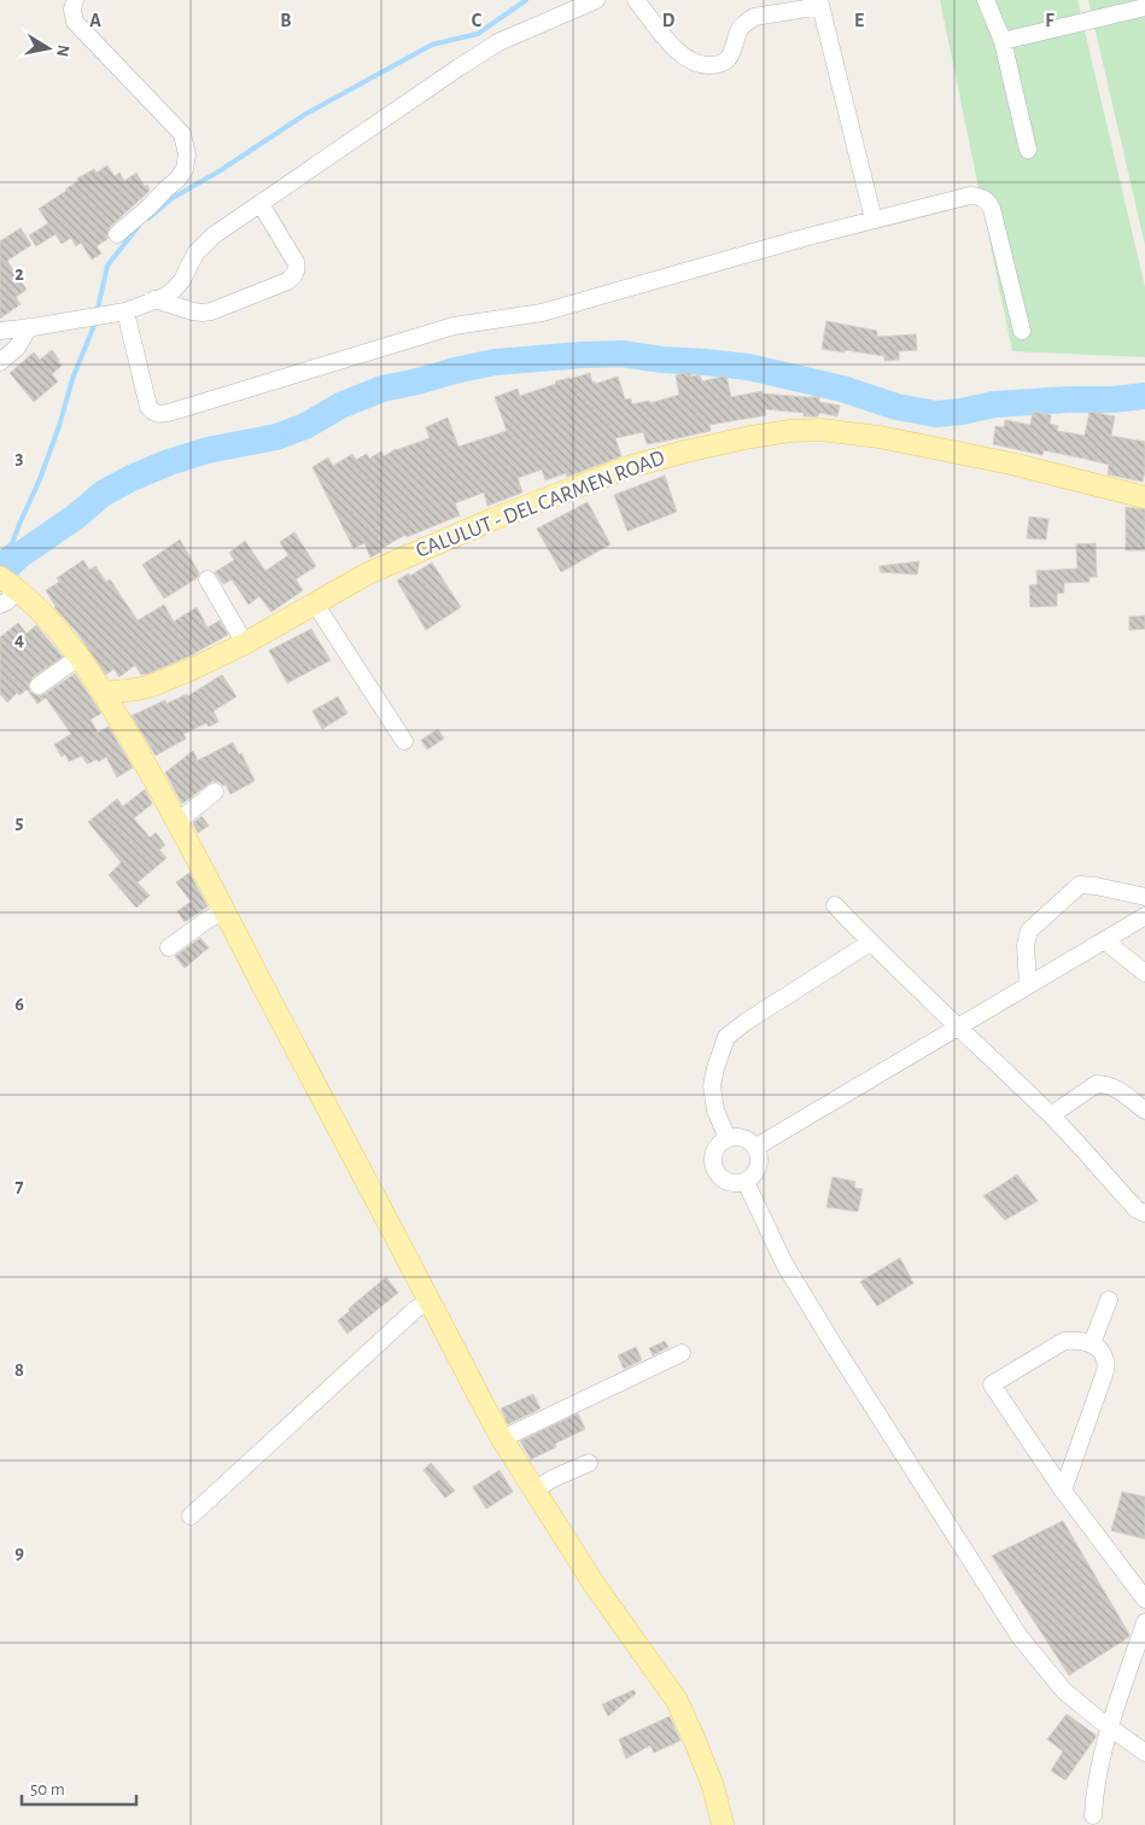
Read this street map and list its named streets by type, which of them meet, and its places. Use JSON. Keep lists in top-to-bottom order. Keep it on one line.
{"streets":{"main road":["CALULUT - DEL CARMEN ROAD"]},"scale_bar":"50 m","north":"right","grid":{"columns":["A","B","C","D","E","F"],"rows":["2","3","4","5","6","7","8","9"]}}
